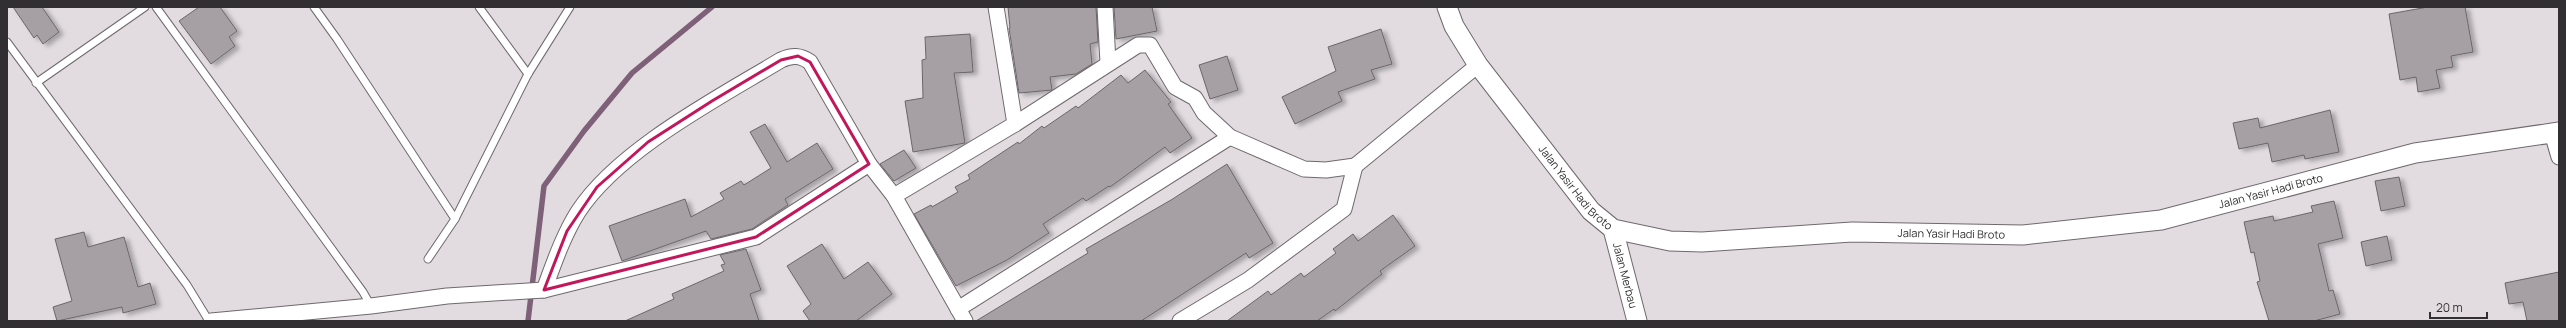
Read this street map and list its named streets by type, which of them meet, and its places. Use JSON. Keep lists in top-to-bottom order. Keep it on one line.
{"streets":{"street":["Jalan Yasir Hadi Broto","Jalan Merbau"]},"crossings":[["Jalan Yasir Hadi Broto","Jalan Merbau"]],"scale_bar":"20 m"}
